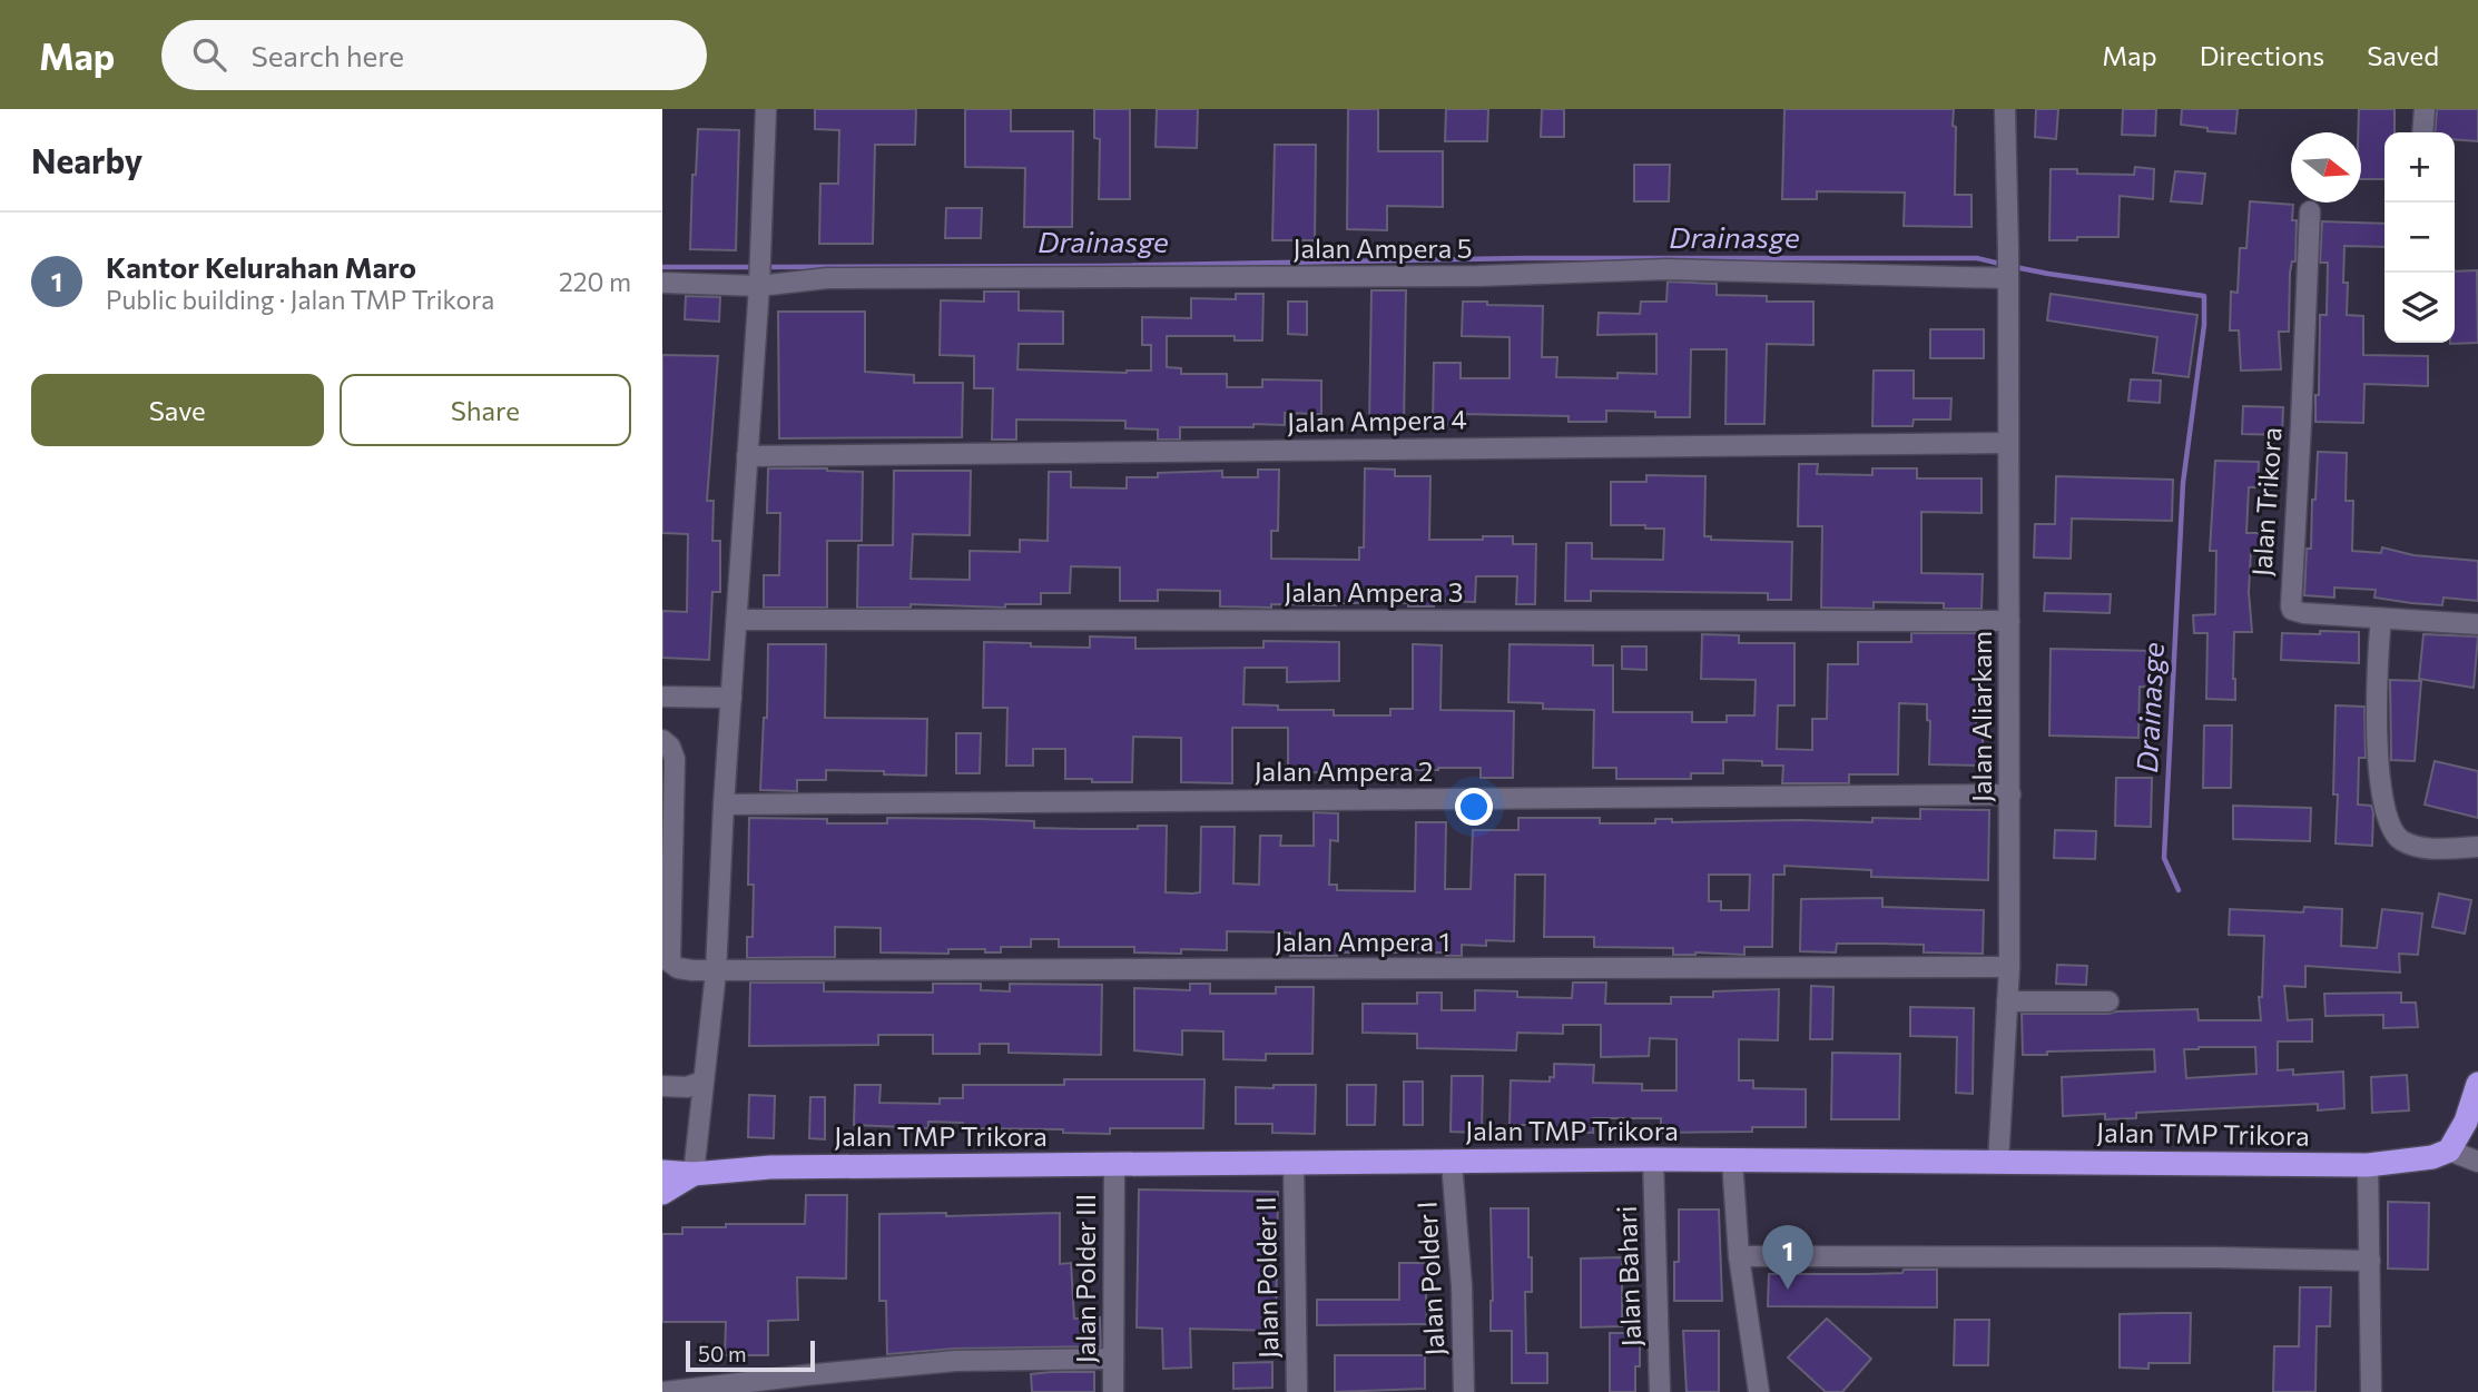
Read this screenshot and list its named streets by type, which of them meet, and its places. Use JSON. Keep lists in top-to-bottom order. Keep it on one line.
{"streets":{"highway":["Jalan TMP Trikora"],"street":["Jalan Ampera 5","Jalan Ampera 4","Jalan Trikora","Jalan Ampera 3","Jalan Aliarkam","Jalan Ampera 2","Jalan Ampera 1","Jalan Bahari","Jalan Polder II","Jalan Polder III","Jalan Polder I"]},"crossings":[["Jalan Ampera 5","Jalan Aliarkam"],["Jalan Ampera 4","Jalan Aliarkam"],["Jalan Ampera 3","Jalan Aliarkam"],["Jalan Aliarkam","Jalan Ampera 2"],["Jalan Aliarkam","Jalan Ampera 1"],["Jalan Aliarkam","Jalan TMP Trikora"],["Jalan TMP Trikora","Jalan Bahari"],["Jalan TMP Trikora","Jalan Polder II"],["Jalan TMP Trikora","Jalan Polder III"],["Jalan TMP Trikora","Jalan Polder I"]],"water":["Drainasge"],"scale_bar":"50 m","north":"right","page":{"header":"Map","search":"Search here","nav":["Map","Directions","Saved"],"heading":"Nearby","map_buttons":["+","−"],"list":[{"mark":"1","name":"Kantor Kelurahan Maro","note":"Public building · Jalan TMP Trikora","value":"220 m"}],"buttons":["Save","Share"],"pins":"1","scale":"50 m"}}
